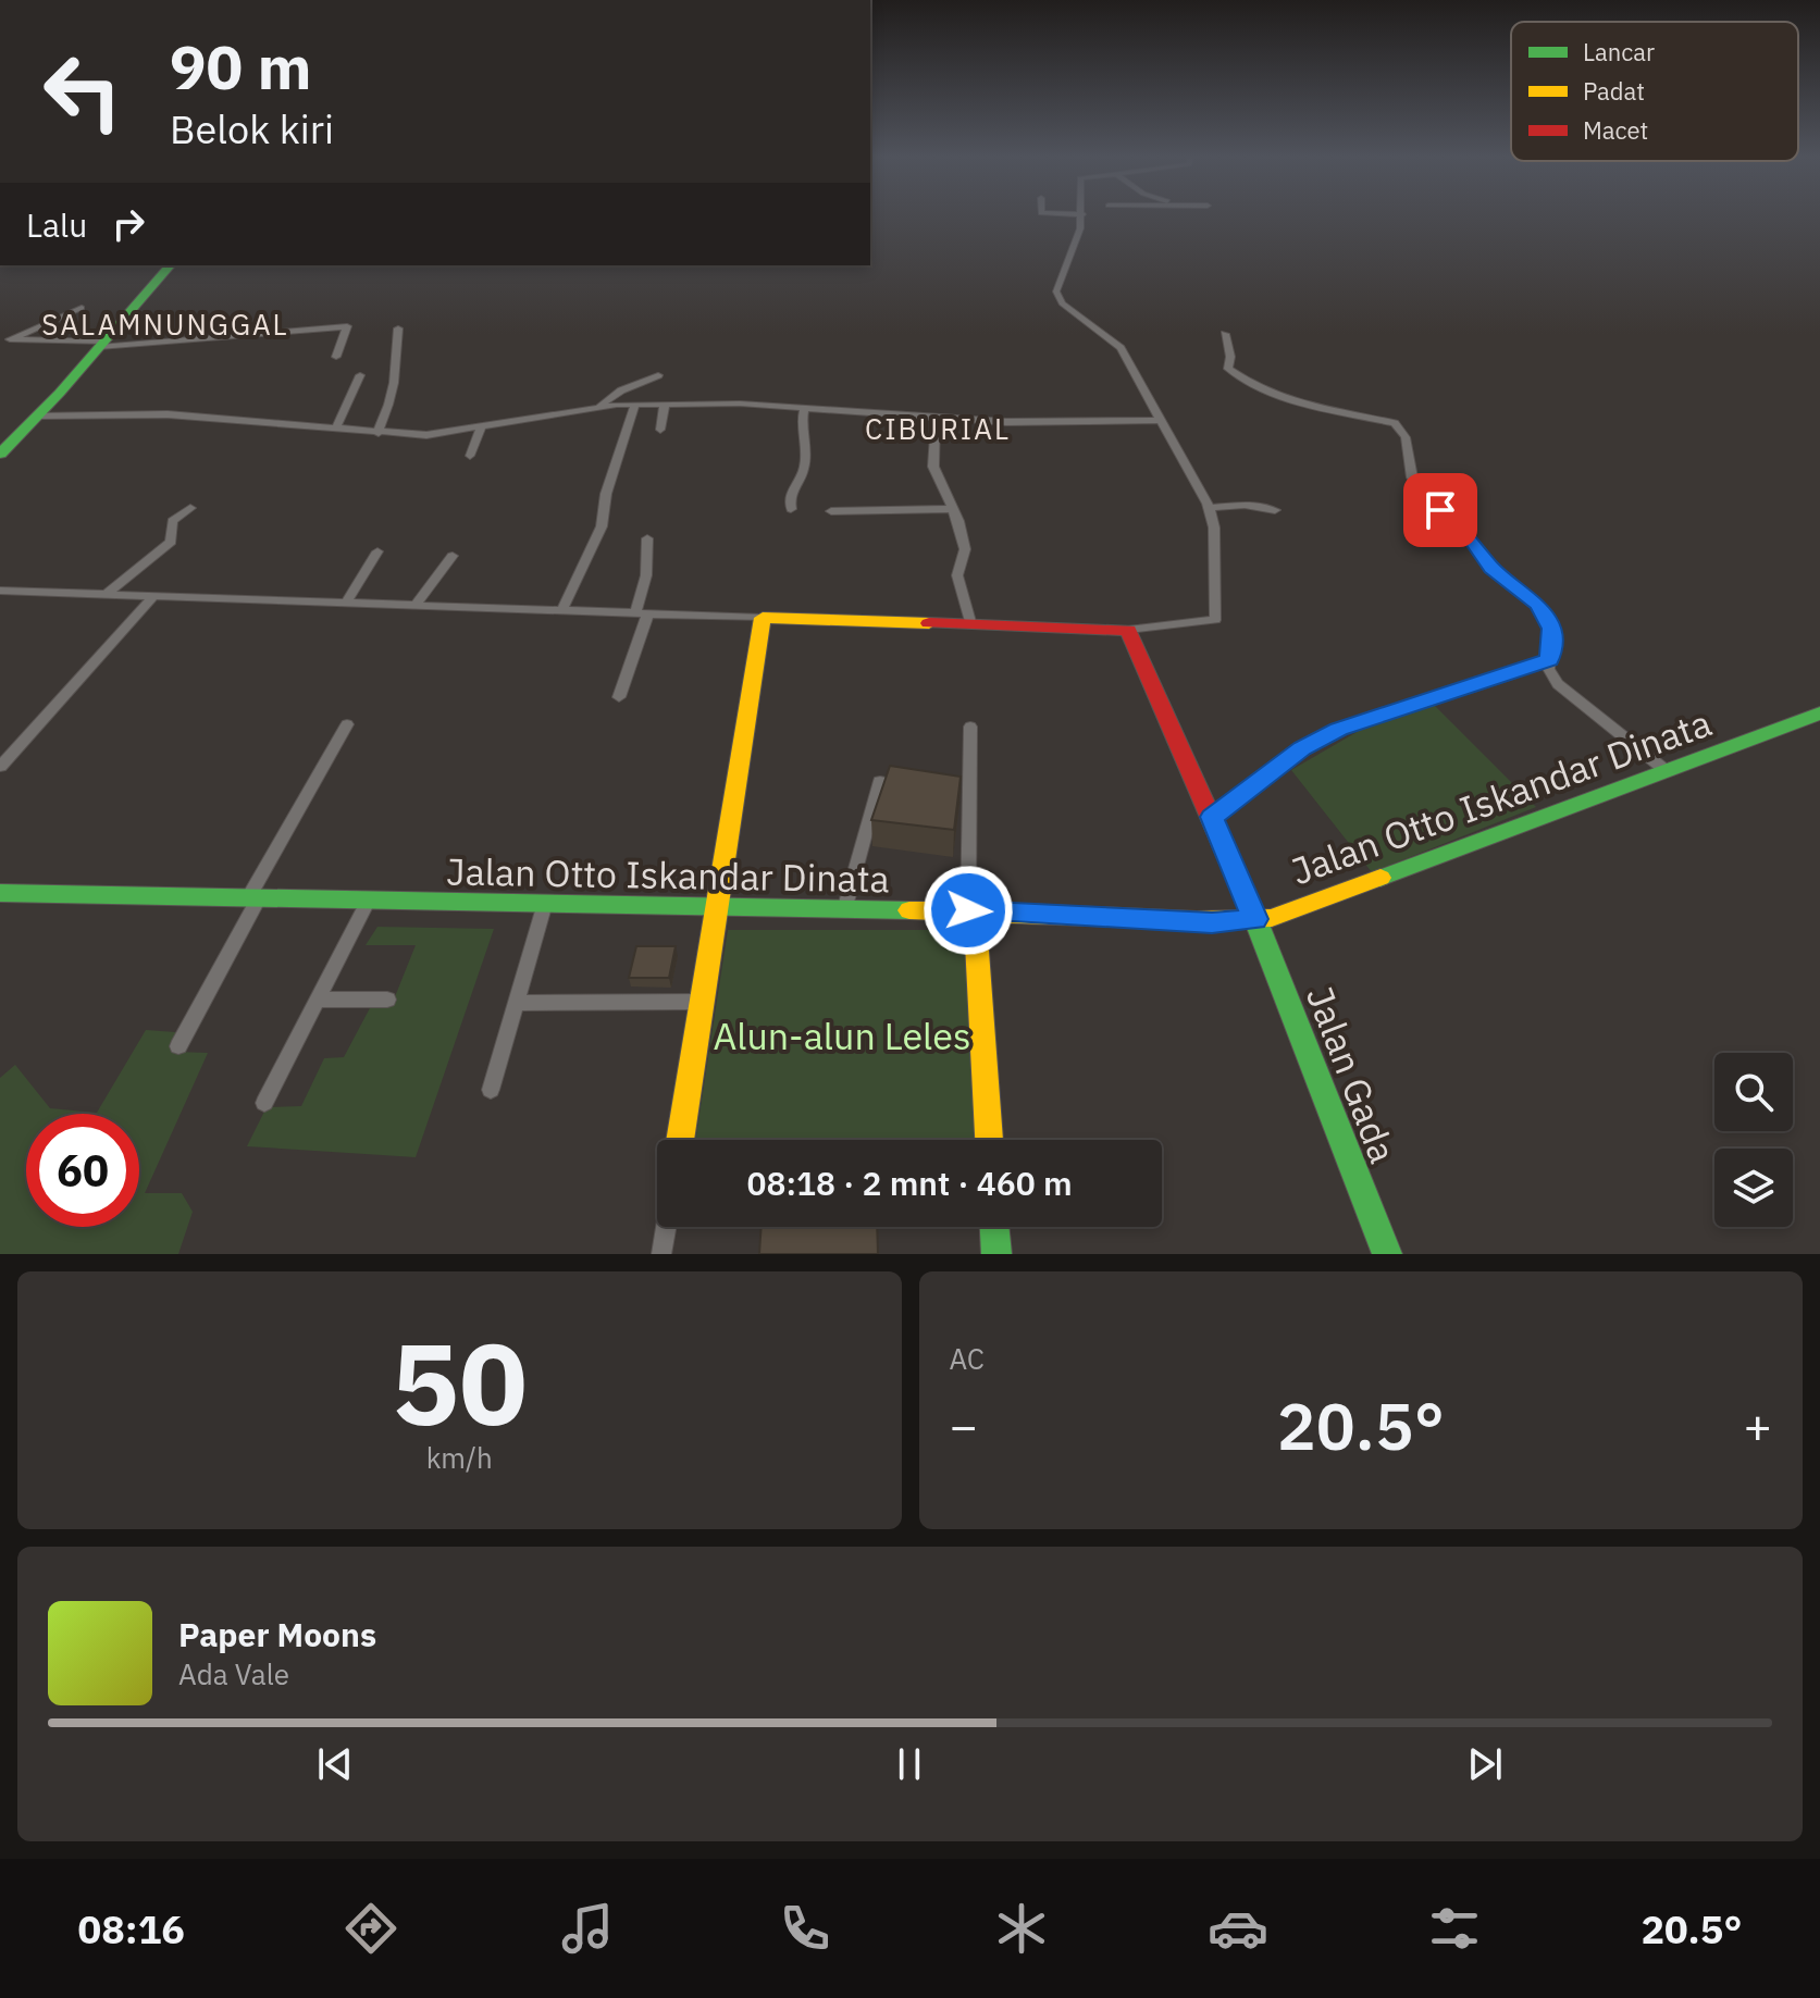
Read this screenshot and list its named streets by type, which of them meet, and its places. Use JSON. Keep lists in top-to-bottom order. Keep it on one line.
{"streets":{"street":["Jalan Otto Iskandar Dinata","Jalan Gada"]},"crossings":[["Jalan Otto Iskandar Dinata","Jalan Gada"]],"districts":["SALAMNUNGGAL","CIBURIAL"],"parks":["Alun-alun Leles"],"legend":["Lancar","Padat","Macet"],"page":{"turn":["90 m","Belok kiri"],"then":"Lalu","limit":"60","trip":"08:18 · 2 mnt · 460 m","tile":[["50","km/h"],"AC"],"heat":["−","20.5°","+"],"song":["Paper Moons","Ada Vale"],"tabs":["08:16","20.5°"]}}
